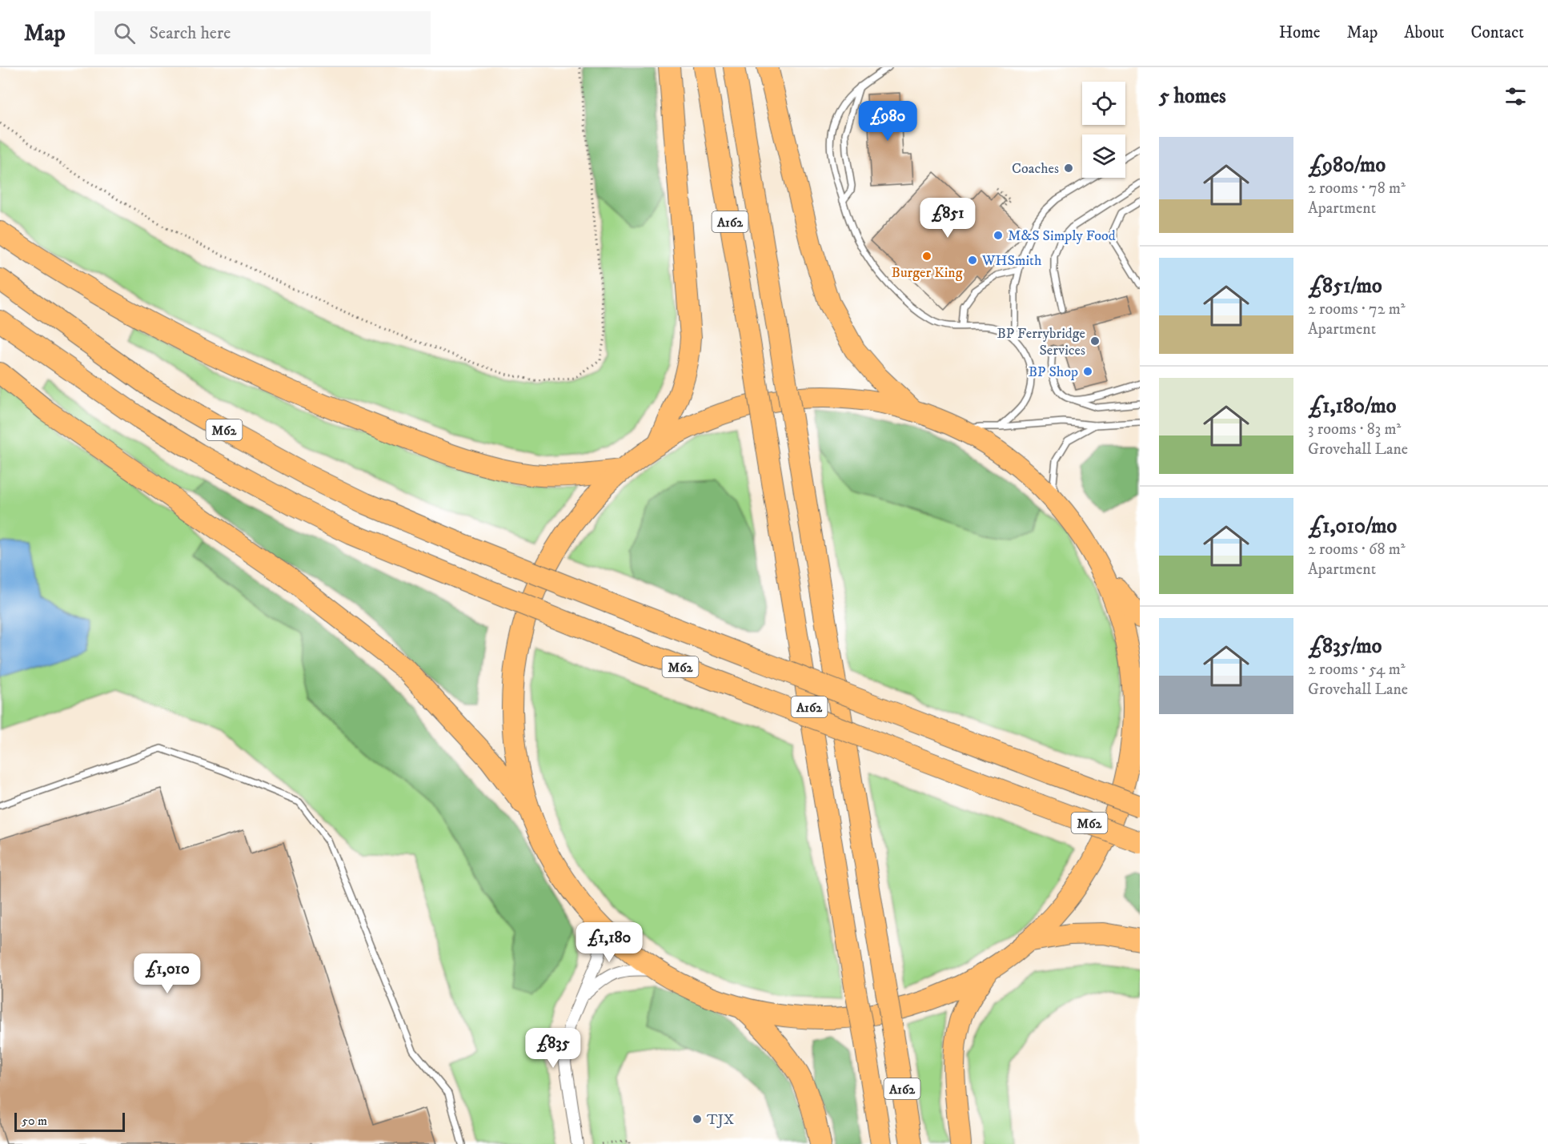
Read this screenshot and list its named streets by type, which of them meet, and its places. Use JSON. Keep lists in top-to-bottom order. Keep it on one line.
{"streets":{"highway":["A162","M62"]},"places":["Coaches","M&S Simply Food","Burger King","WHSmith","BP Ferrybridge Services","BP Shop","TJX"],"scale_bar":"50 m","page":{"header":"Map","search":"Search here","nav":["Home","Map","About","Contact"],"heading":"5 homes","price":["£980","£851","£1,180","£1,010","£835"],"list":[{"name":"£980/mo","note":"2 rooms · 78 m² · Apartment"},{"name":"£851/mo","note":"2 rooms · 72 m² · Apartment"},{"name":"£1,180/mo","note":"3 rooms · 83 m² · Grovehall Lane"},{"name":"£1,010/mo","note":"2 rooms · 68 m² · Apartment"},{"name":"£835/mo","note":"2 rooms · 54 m² · Grovehall Lane"}],"scale":"50 m"}}
